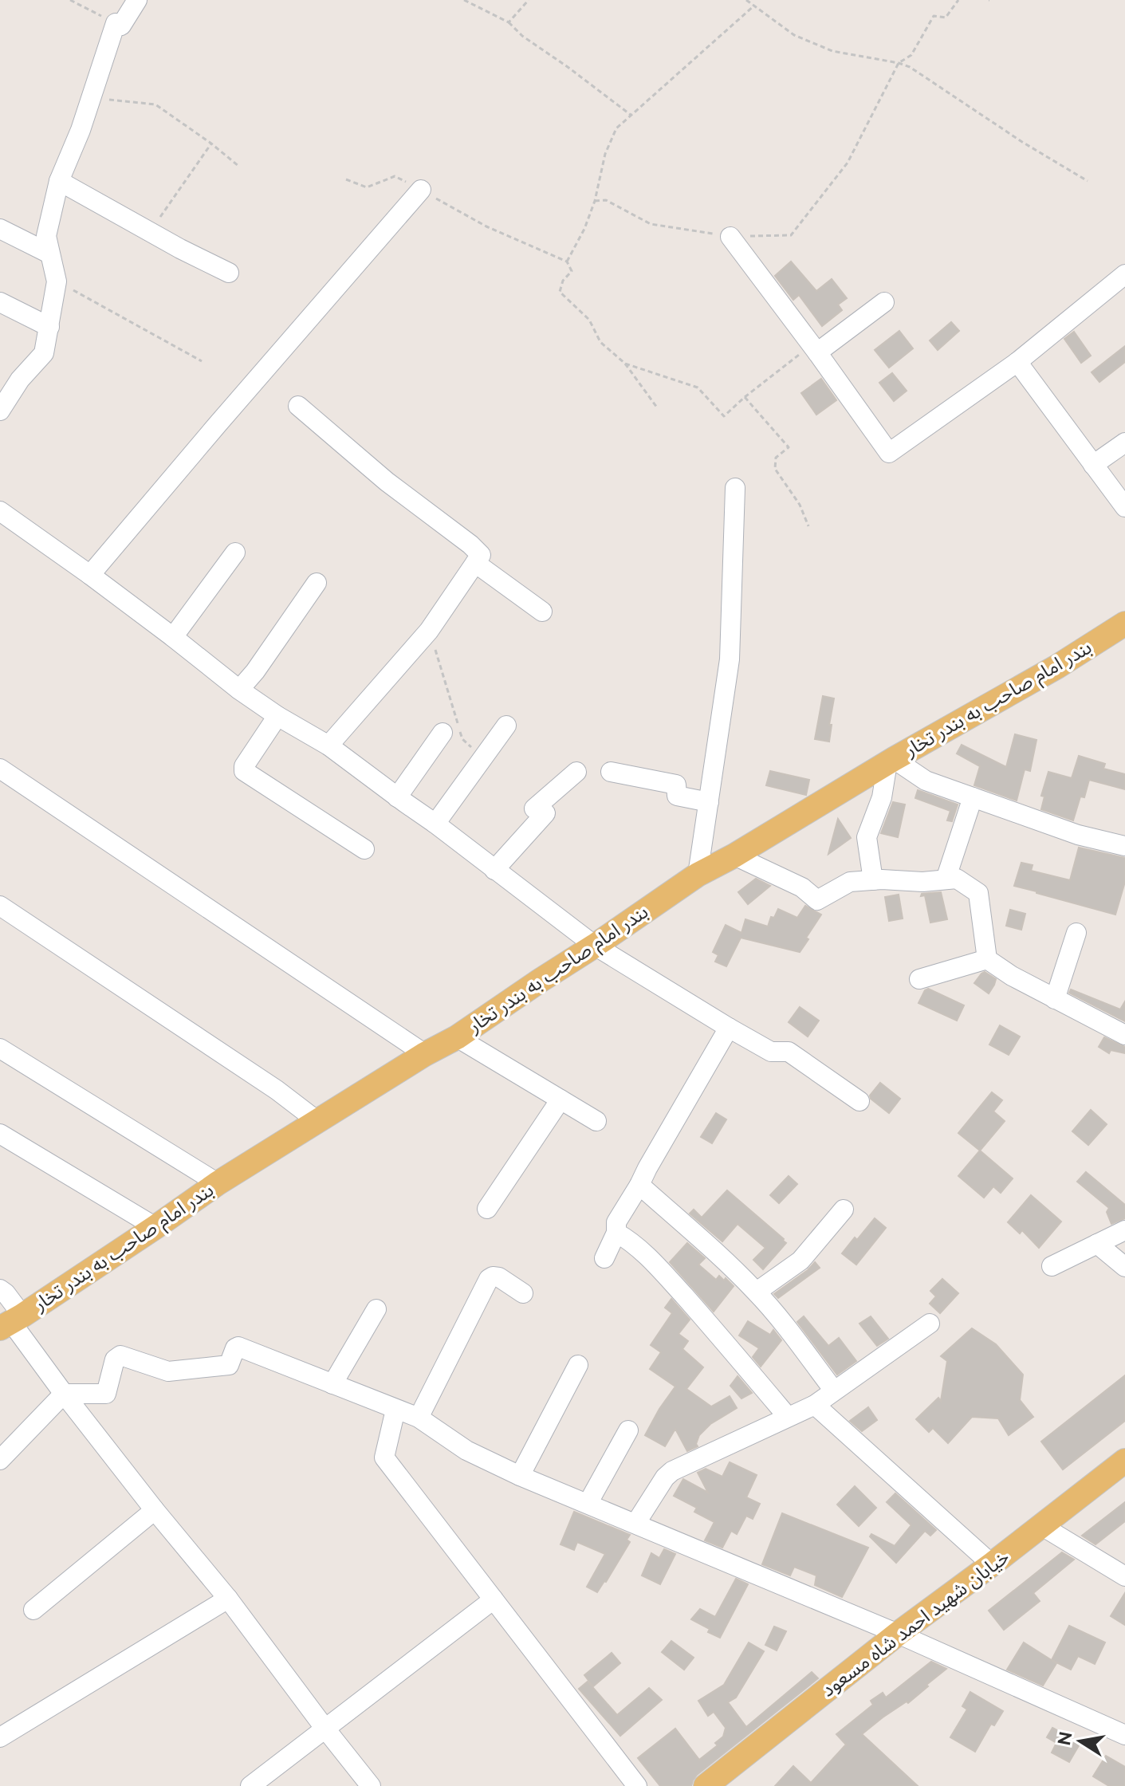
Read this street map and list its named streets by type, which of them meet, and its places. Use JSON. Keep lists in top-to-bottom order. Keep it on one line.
{"streets":{"main road":["بندر امام صاحب به بندر تخار","خیابان شهید احمد شاه مسعود"]},"north":"left"}
